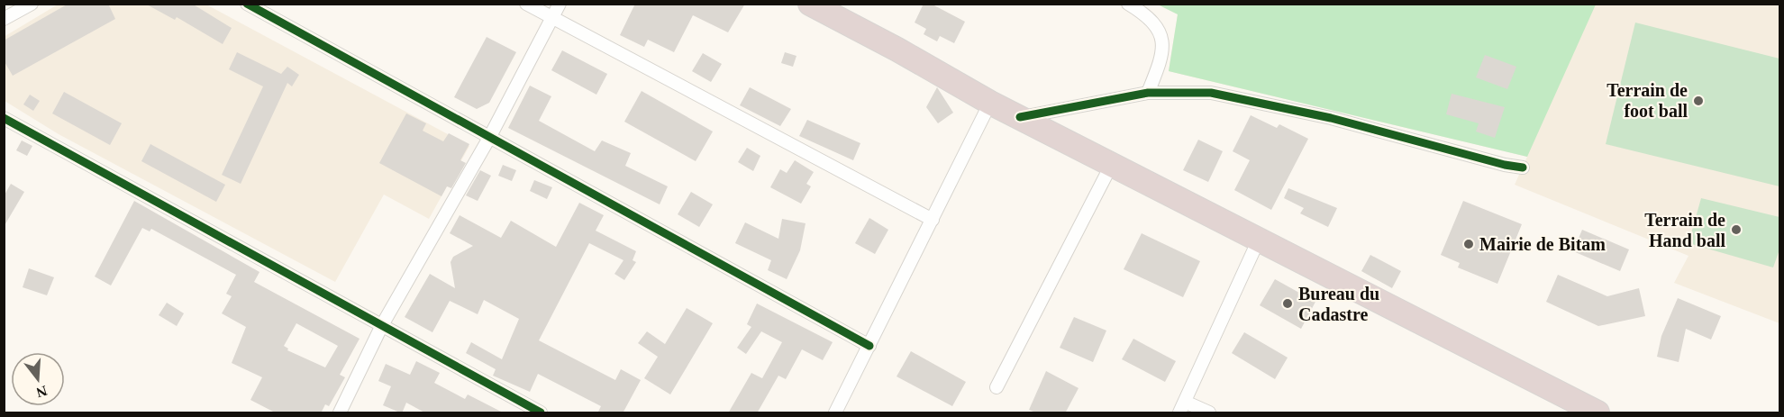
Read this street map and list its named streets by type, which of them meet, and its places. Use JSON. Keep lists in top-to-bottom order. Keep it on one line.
{"places":["Terrain de foot ball","Terrain de Hand ball","Mairie de Bitam","Bureau du Cadastre"],"north":"bottom"}
